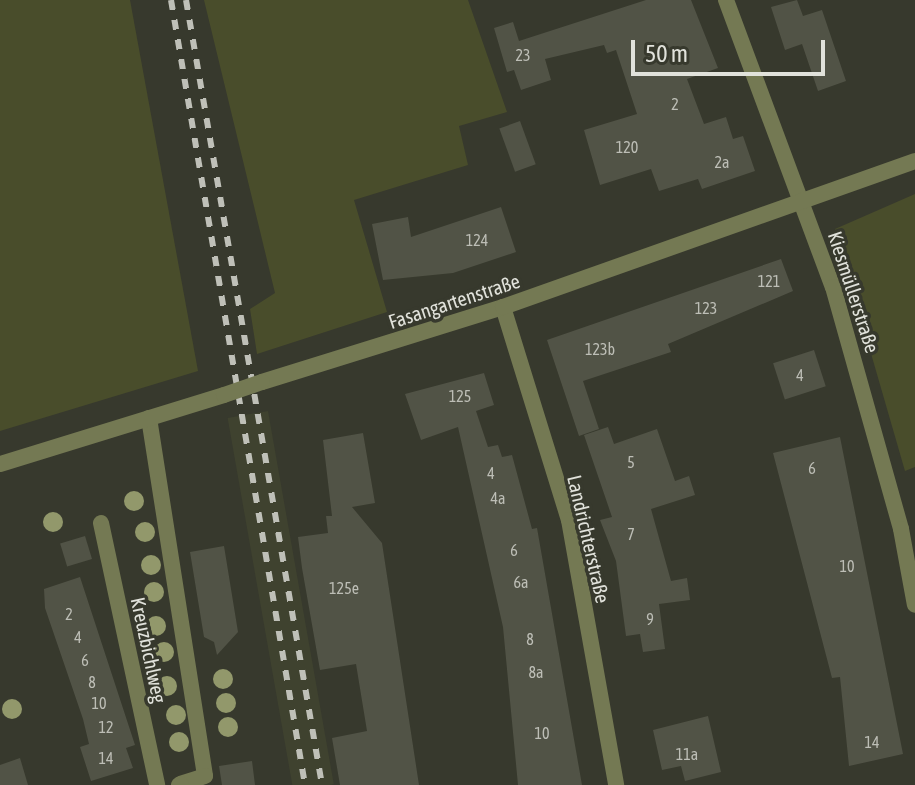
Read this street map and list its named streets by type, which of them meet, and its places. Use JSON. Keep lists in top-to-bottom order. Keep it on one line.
{"streets":{"street":["Kiesmüllerstraße","Fasangartenstraße","Landrichterstraße","Kreuzbichlweg"]},"crossings":[["Kiesmüllerstraße","Fasangartenstraße"],["Fasangartenstraße","Landrichterstraße"]],"house_numbers":["23","2","120","2a","124","121","123","123b","4","125","5","6","4","4a","7","6","10","6a","125e","2","9","4","8","6","8a","8","10","12","10","14","11a","14"],"scale_bar":"50 m"}
